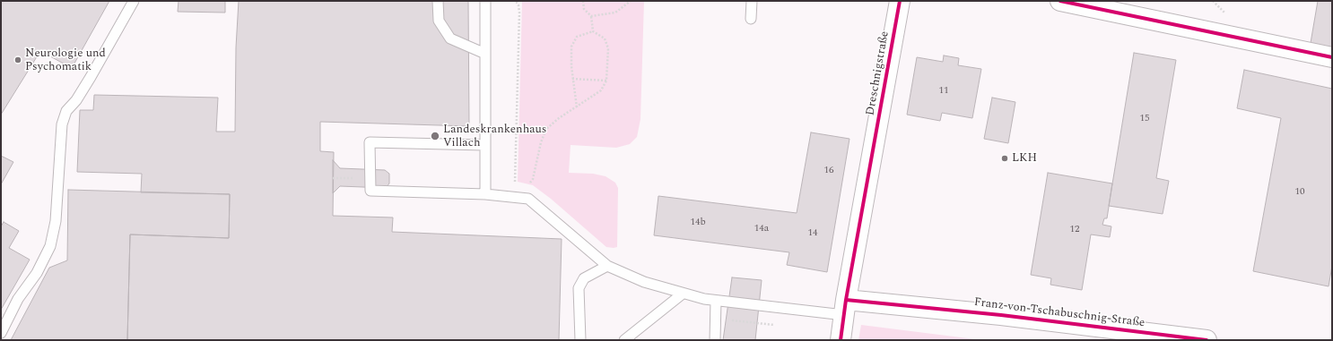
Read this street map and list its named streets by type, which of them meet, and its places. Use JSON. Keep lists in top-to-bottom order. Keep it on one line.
{"streets":{"street":["Dreschnigstraße","Franz-von-Tschabuschnig-Straße"]},"crossings":[["Dreschnigstraße","Franz-von-Tschabuschnig-Straße"]],"places":["Neurologie und Psychomatik","Landeskrankenhaus Villach","LKH"],"house_numbers":["11","15","16","10","14b","14a","12","14"]}
